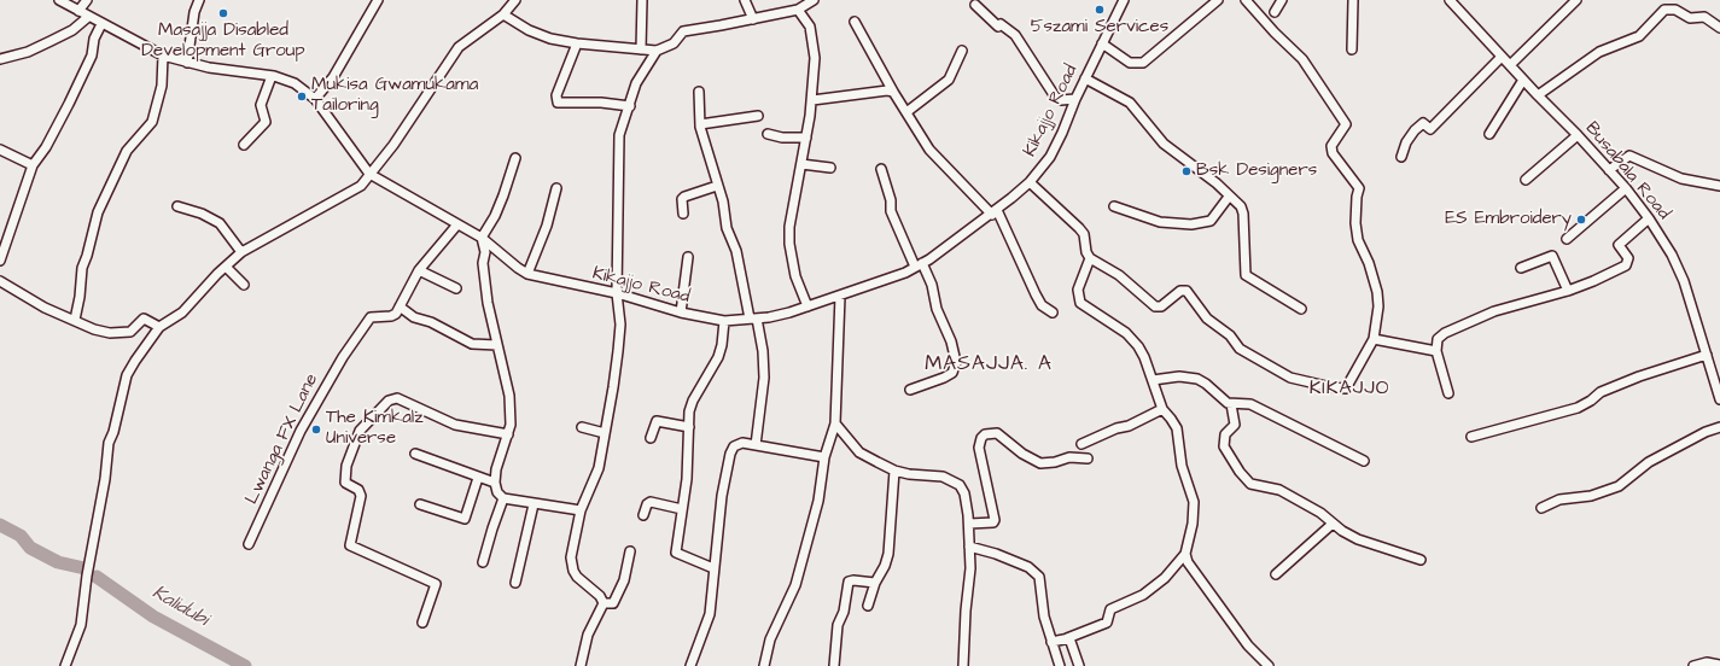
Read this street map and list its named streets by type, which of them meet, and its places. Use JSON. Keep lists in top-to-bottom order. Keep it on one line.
{"streets":{"street":["Kikajjo Road","Busabala Road","Lwanga FX Lane"]},"districts":["MASAJJA. A","KIKAJJO"],"water":["Kalidubi"],"places":["5szami Services","Masajja Disabled Development Group","Mukisa Gwamukama Tailoring","Bsk Designers","ES Embroidery","The Kimkalz Universe"]}
